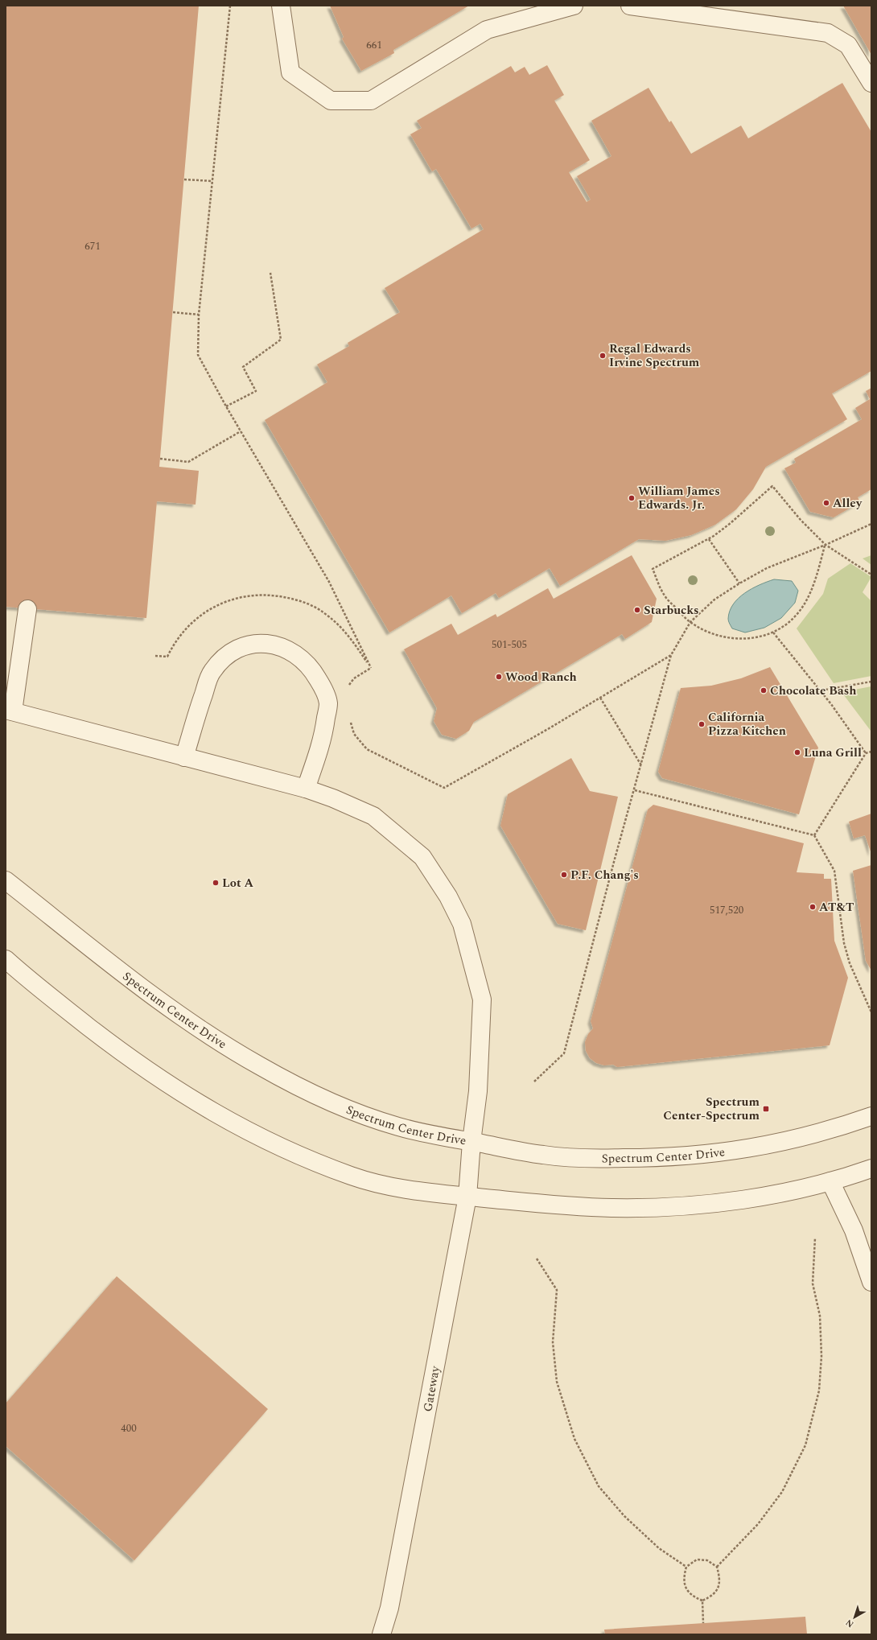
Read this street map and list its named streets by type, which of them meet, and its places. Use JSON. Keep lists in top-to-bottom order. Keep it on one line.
{"streets":{"street":["Spectrum Center Drive","Gateway"]},"crossings":[["Spectrum Center Drive","Gateway"]],"places":{"other":["Regal Edwards Irvine Spectrum","William James Edwards. Jr.","Alley","Starbucks","Wood Ranch","Chocolate Bash","California Pizza Kitchen","Luna Grill","P.F. Chang's","Lot A","AT&T"],"transit":["Spectrum Center-Spectrum"]},"house_numbers":["661","671","501-505","517,520","400"],"north":"bottom left"}
